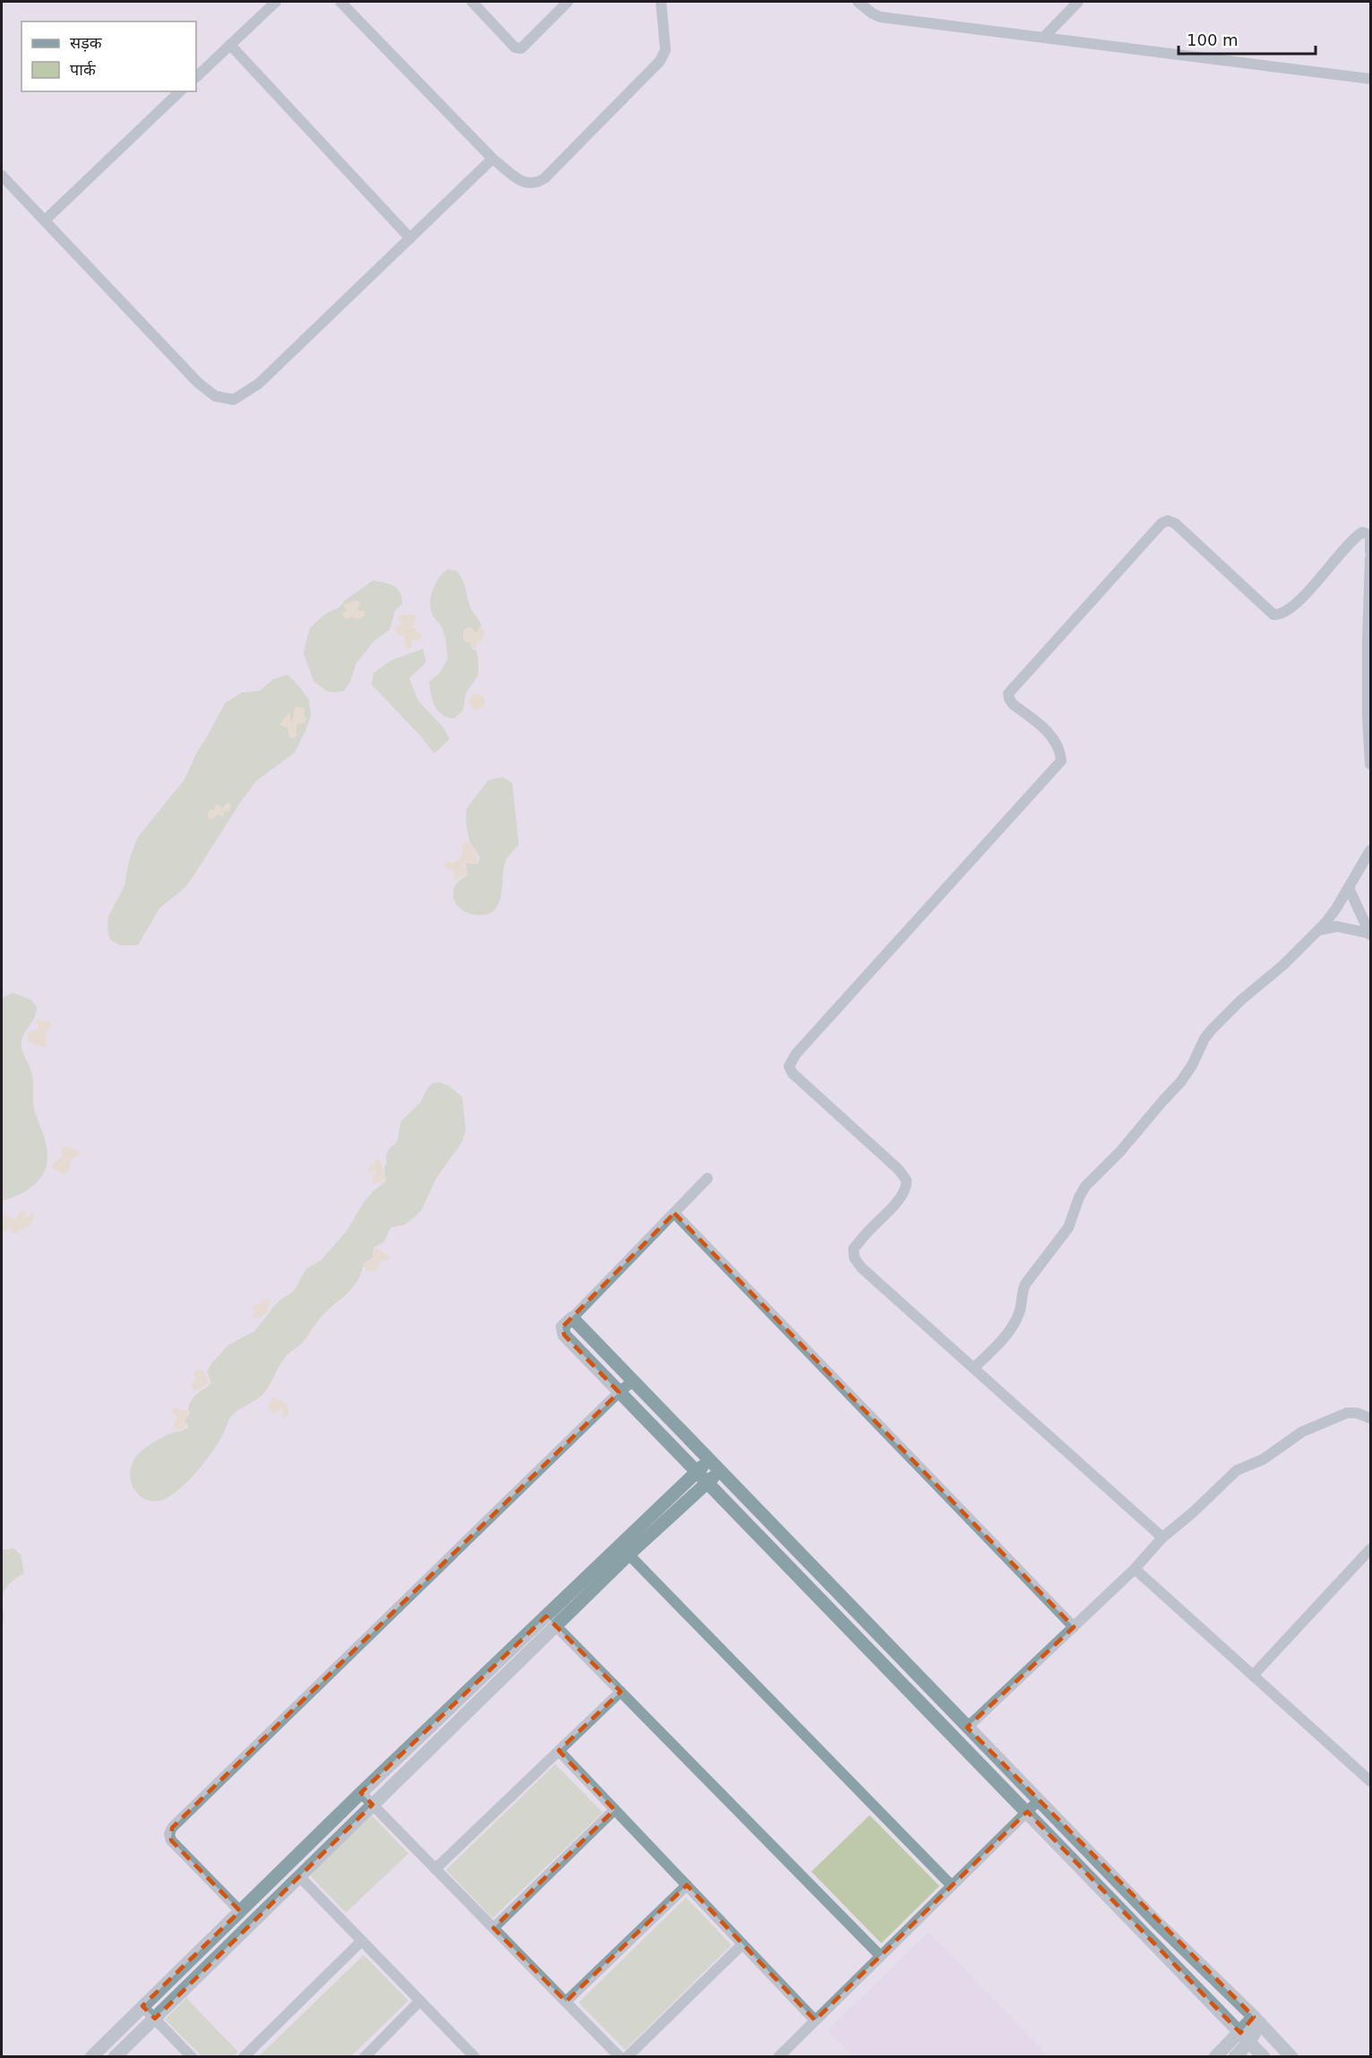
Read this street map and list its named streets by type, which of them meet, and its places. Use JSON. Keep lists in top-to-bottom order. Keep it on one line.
{"legend":["सड़क","पार्क"],"scale_bar":"100 m"}
